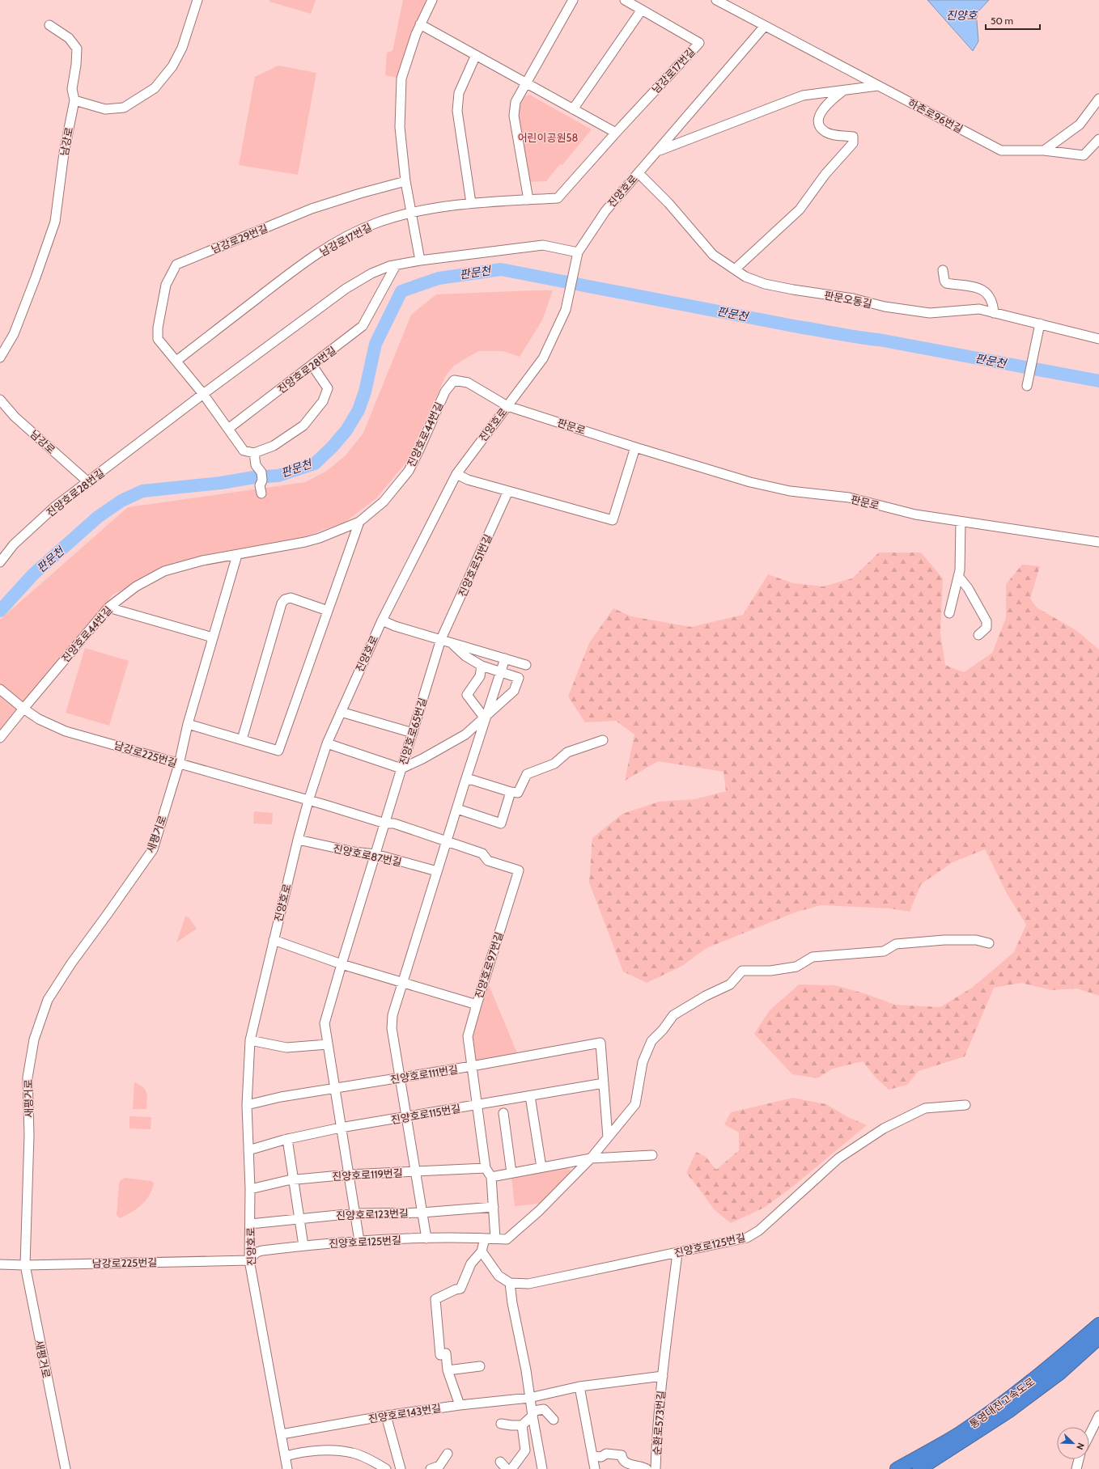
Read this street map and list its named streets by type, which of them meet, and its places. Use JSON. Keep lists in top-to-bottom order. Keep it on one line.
{"streets":{"highway":["통영대전고속도로"],"street":["남강로17번길","하촌로96번길","남강로","진양호로","남강로29번길","판문오동길","진양호로28번길","판문로","진양호로44번길","진양호로51번길","진양호로65번길","남강로225번길","새평거로","진양호로87번길","진양호로97번길","진양호로111번길","진양호로115번길","진양호로119번길","진양호로123번길","진양호로125번길","진양호로143번길","순환로573번길"]},"crossings":[["남강로17번길","남강로29번길"],["하촌로96번길","진양호로"],["남강로","진양호로28번길"],["진양호로","판문오동길"],["진양호로","진양호로28번길"],["진양호로","판문로"],["진양호로","진양호로44번길"],["진양호로","남강로225번길"],["진양호로","진양호로87번길"],["진양호로","진양호로97번길"],["진양호로","진양호로111번길"],["진양호로","진양호로115번길"],["진양호로","진양호로119번길"],["진양호로","진양호로123번길"],["진양호로","진양호로125번길"],["진양호로","진양호로143번길"],["남강로29번길","진양호로28번길"],["판문로","진양호로44번길"],["진양호로44번길","남강로225번길"],["진양호로51번길","진양호로65번길"],["진양호로65번길","남강로225번길"],["진양호로65번길","진양호로87번길"],["남강로225번길","새평거로"],["남강로225번길","진양호로97번길"],["남강로225번길","진양호로125번길"],["진양호로111번길","진양호로115번길"],["진양호로125번길","순환로573번길"],["진양호로143번길","순환로573번길"]],"water":["진양호","판문천"],"parks":["어린이공원58"],"scale_bar":"50 m","north":"bottom right"}
